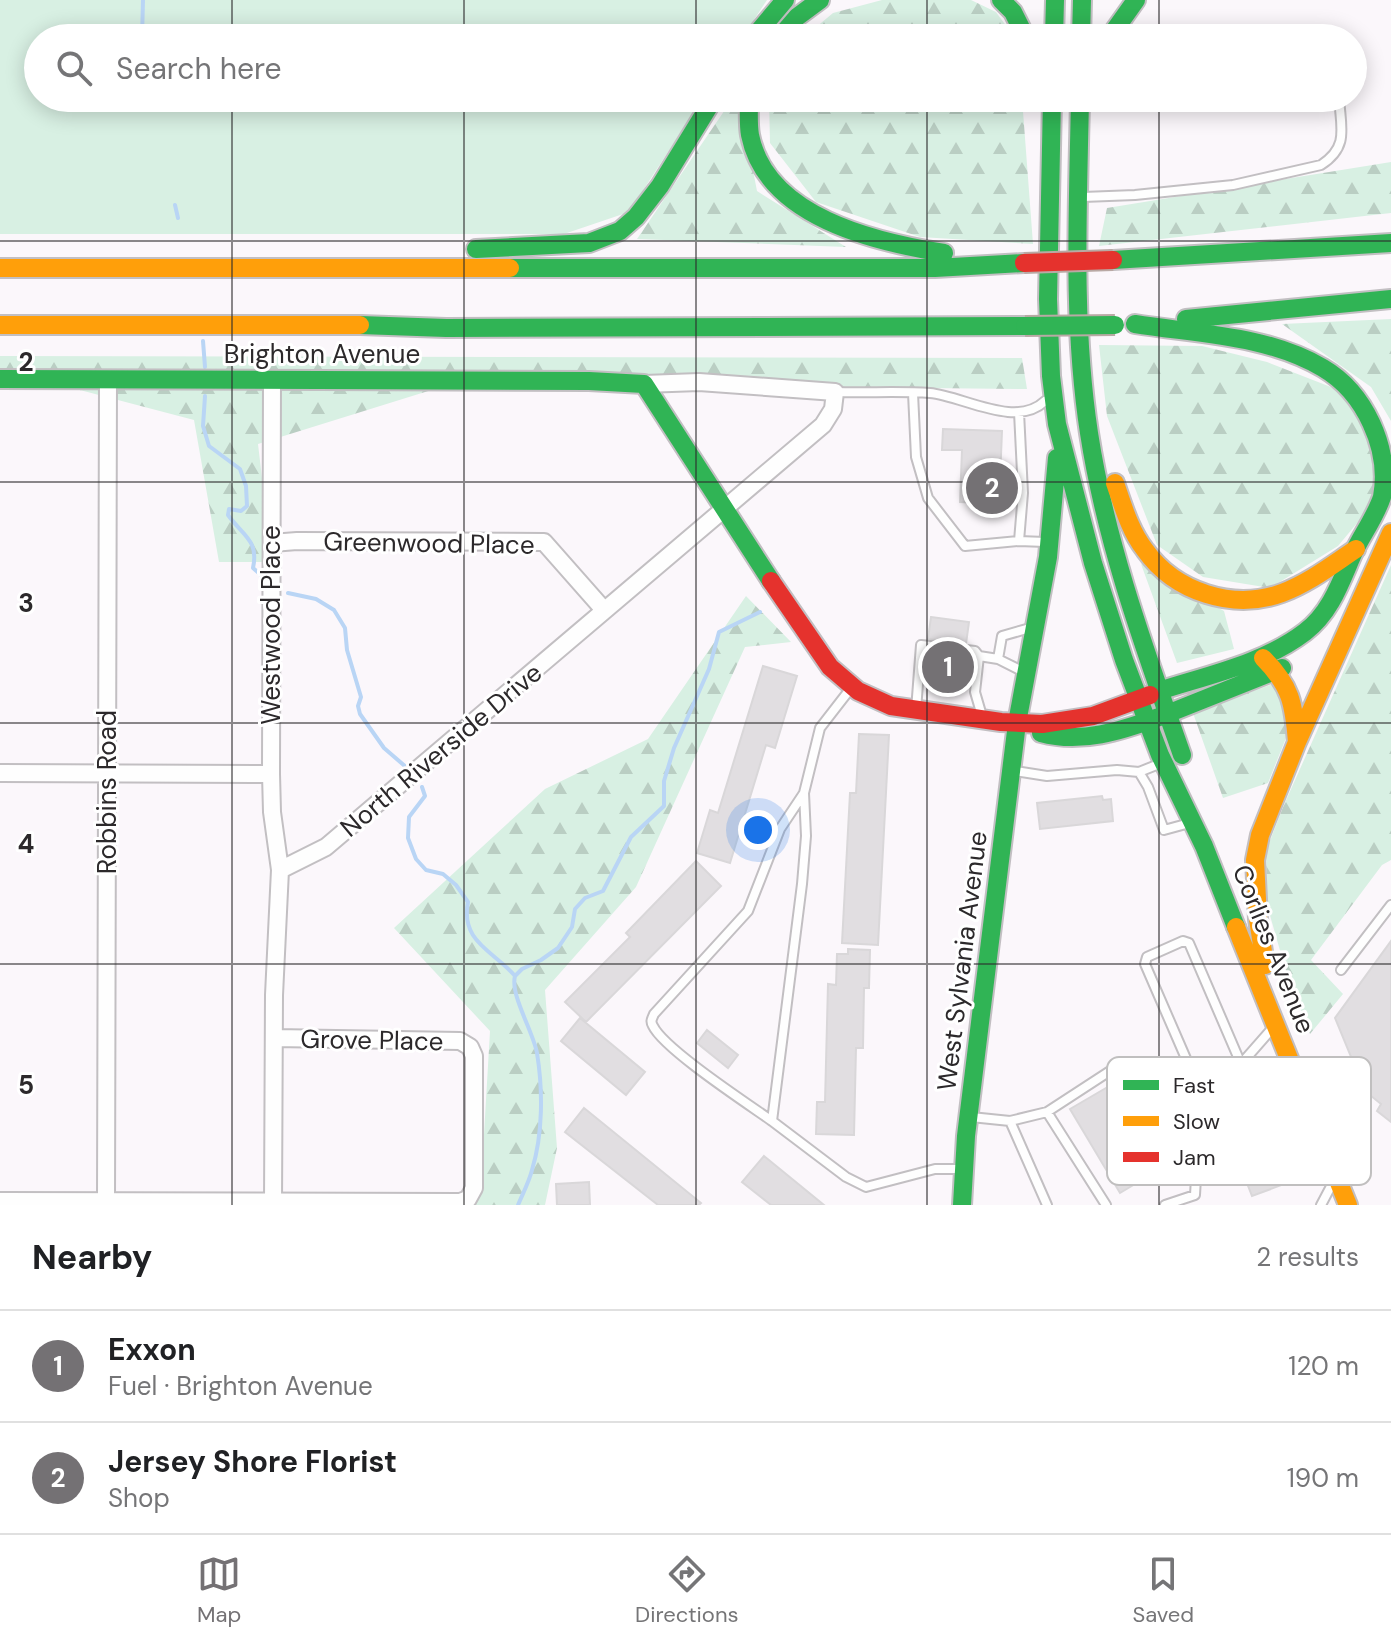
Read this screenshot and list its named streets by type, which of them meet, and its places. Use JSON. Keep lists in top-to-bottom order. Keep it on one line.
{"streets":{"main road":["Brighton Avenue","Corlies Avenue","West Sylvania Avenue"],"street":["Greenwood Place","Westwood Place","North Riverside Drive","Robbins Road","Grove Place"]},"crossings":[["Brighton Avenue","Westwood Place"],["Brighton Avenue","North Riverside Drive"],["Brighton Avenue","Robbins Road"],["Greenwood Place","Westwood Place"],["Greenwood Place","North Riverside Drive"],["Westwood Place","North Riverside Drive"]],"legend":["Fast","Slow","Jam"],"page":{"search":"Search here","pins":["2","1"],"heading":["Nearby","2 results"],"list":[{"mark":"1","name":"Exxon","note":"Fuel · Brighton Avenue","value":"120 m"},{"mark":"2","name":"Jersey Shore Florist","note":"Shop","value":"190 m"}],"nav":["Map","Directions","Saved"]},"grid":{"rows":["2","3","4","5"]}}
